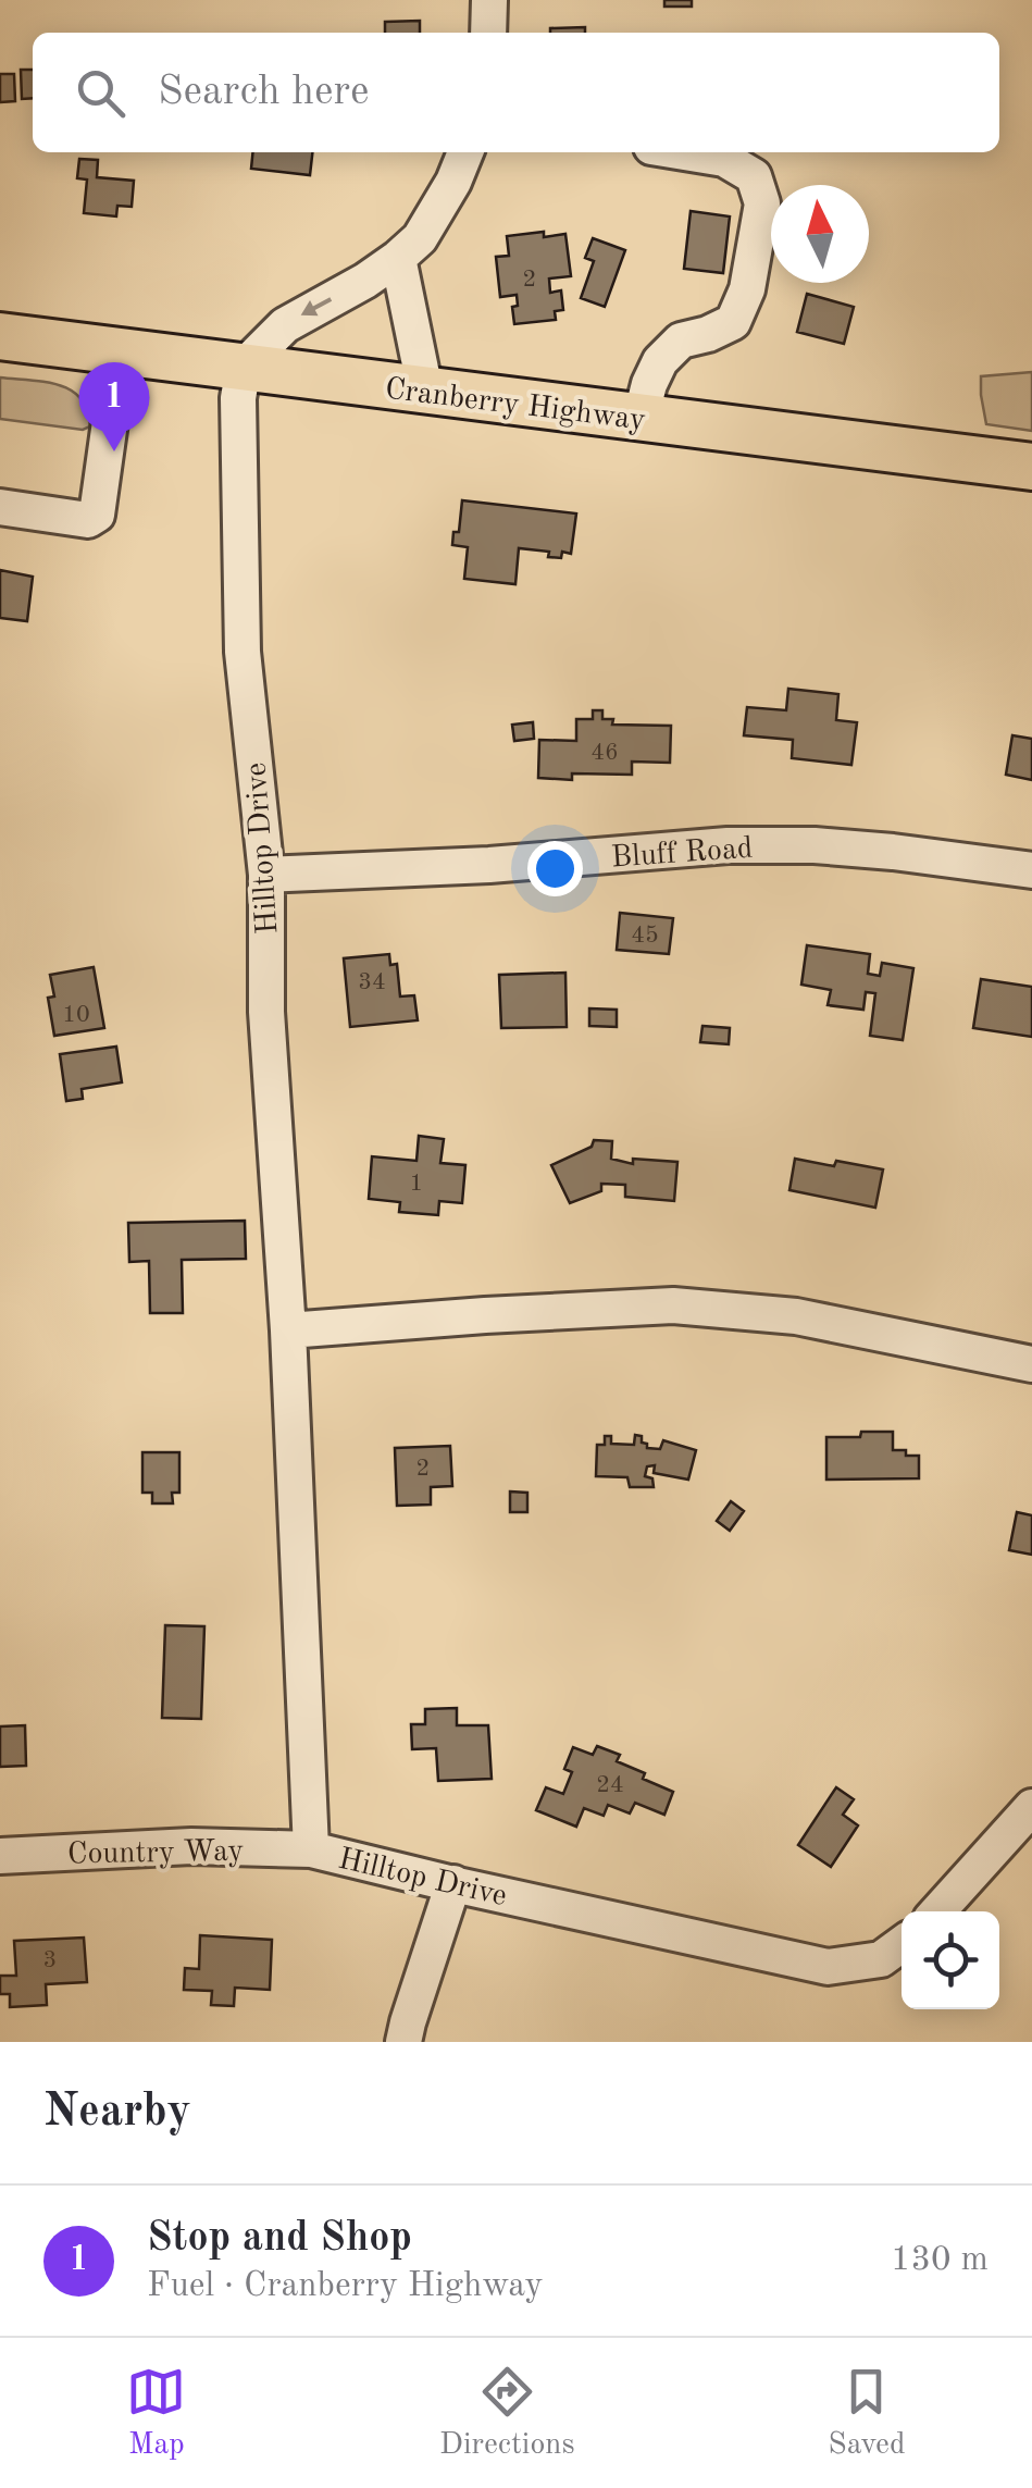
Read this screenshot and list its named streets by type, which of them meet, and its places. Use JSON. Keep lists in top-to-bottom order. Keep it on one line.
{"streets":{"main road":["Cranberry Highway"],"street":["Hilltop Drive","Bluff Road","Country Way"]},"crossings":[["Cranberry Highway","Hilltop Drive"],["Hilltop Drive","Bluff Road"],["Hilltop Drive","Country Way"]],"house_numbers":["2","46","45","34","10","1","2","24","3"],"north":"top","page":{"search":"Search here","pins":"1","heading":"Nearby","list":[{"mark":"1","name":"Stop and Shop","note":"Fuel · Cranberry Highway","value":"130 m"}],"nav":["Map","Directions","Saved"]}}
